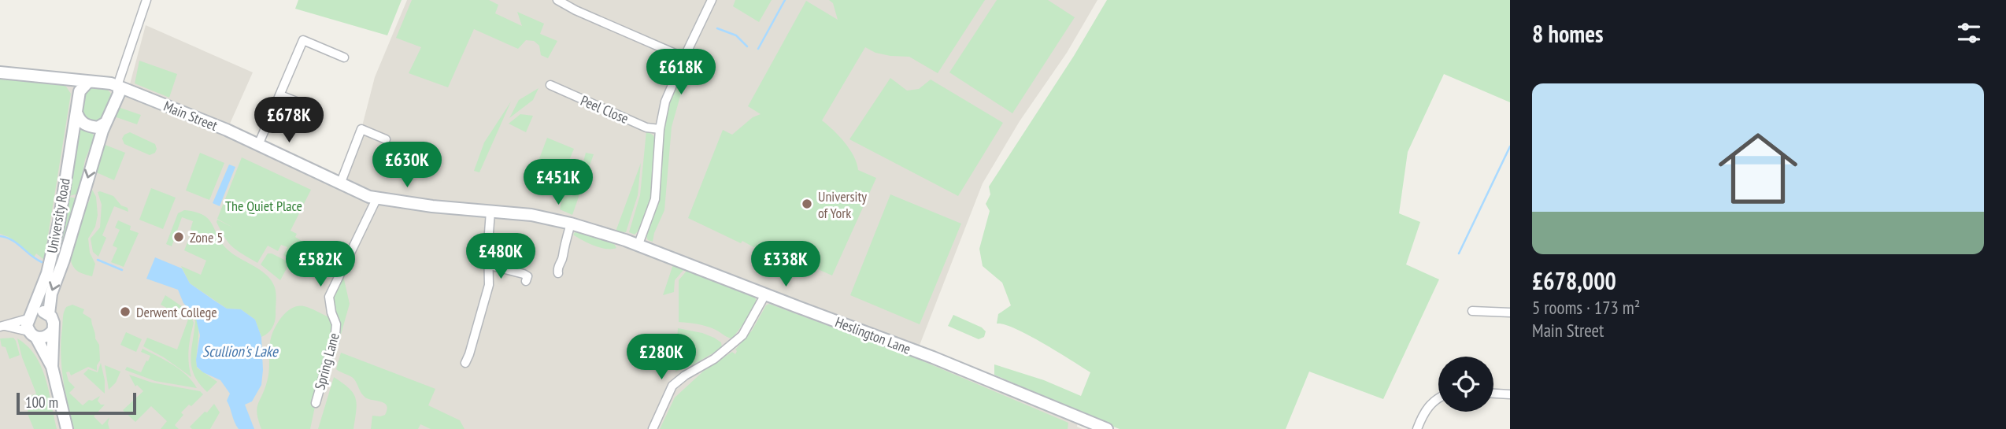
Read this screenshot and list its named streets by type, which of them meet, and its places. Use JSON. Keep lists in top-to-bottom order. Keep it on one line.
{"streets":{"street":["Peel Close","Main Street","University Road","Heslington Lane","Spring Lane"]},"crossings":[["Main Street","University Road"],["Main Street","Heslington Lane"],["Main Street","Spring Lane"]],"water":["Scullion's Lake"],"parks":["The Quiet Place"],"places":["University of York","Zone 5","Derwent College"],"scale_bar":"100 m","page":{"heading":"8 homes","price":["£618K","£678K","£630K","£451K","£480K","£582K","£338K","£280K"],"list":[{"name":"£678,000","note":"5 rooms · 173 m² · Main Street"}],"scale":"100 m"}}
